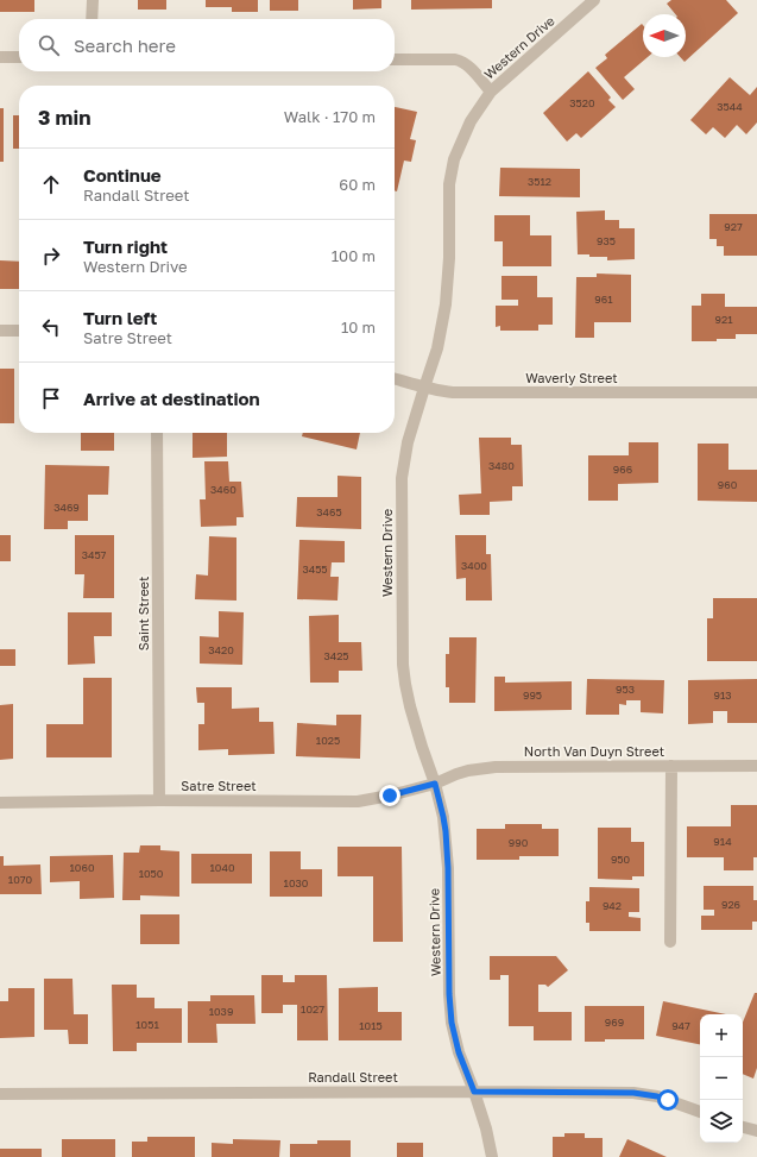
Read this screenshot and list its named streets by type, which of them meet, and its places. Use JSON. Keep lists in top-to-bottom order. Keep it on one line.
{"streets":{"street":["Western Drive","Waverly Street","Saint Street","North Van Duyn Street","Satre Street","Randall Street"]},"crossings":[["Western Drive","Waverly Street"],["Western Drive","North Van Duyn Street"],["Western Drive","Satre Street"],["Western Drive","Randall Street"],["Saint Street","Satre Street"],["North Van Duyn Street","Satre Street"]],"house_numbers":["3520","3544","3512","927","935","961","921","3480","966","960","3460","3469","3465","3457","3400","3455","3420","3425","953","995","913","1025","914","990","950","1060","1040","1050","1070","1030","926","942","1027","1039","969","1051","1015","947"],"north":"left","page":{"search":"Search here","heading":["3 min","Walk · 170 m"],"list":[["Continue","Randall Street","60 m"],["Turn right","Western Drive","100 m"],["Turn left","Satre Street","10 m"],"Arrive at destination"],"map_buttons":["+","−"]}}
